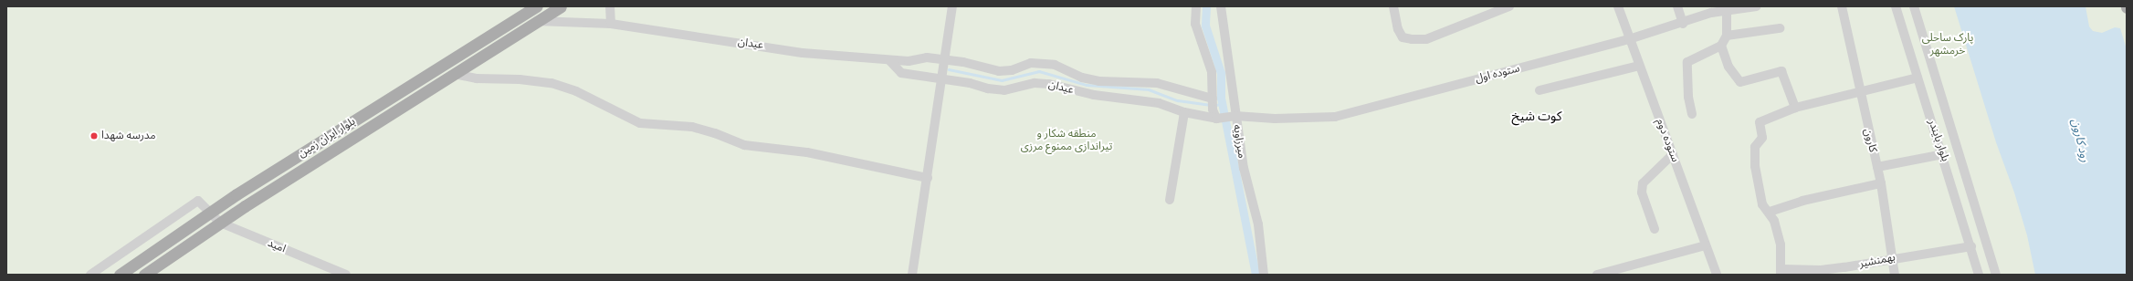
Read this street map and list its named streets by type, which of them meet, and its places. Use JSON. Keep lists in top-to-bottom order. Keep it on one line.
{"streets":{"main road":["بلوار ایران زمین"],"street":["عیدان","ستوده اول","ستوده دوم","کارون","بلوار بایندر","میرزاویه","امید","بهمنشیر"]},"crossings":[["عیدان","ستوده اول"],["عیدان","بلوار ایران زمین"],["ستوده اول","ستوده دوم"],["ستوده اول","میرزاویه"],["بلوار ایران زمین","امید"],["کارون","بهمنشیر"],["بلوار بایندر","بهمنشیر"]],"districts":["کوت شیخ"],"water":["رود کارون"],"parks":["پارک ساحلی خرمشهر","منطقه شکار و تیراندازی ممنوع مرزی"],"places":["مدرسه شهدا"]}
